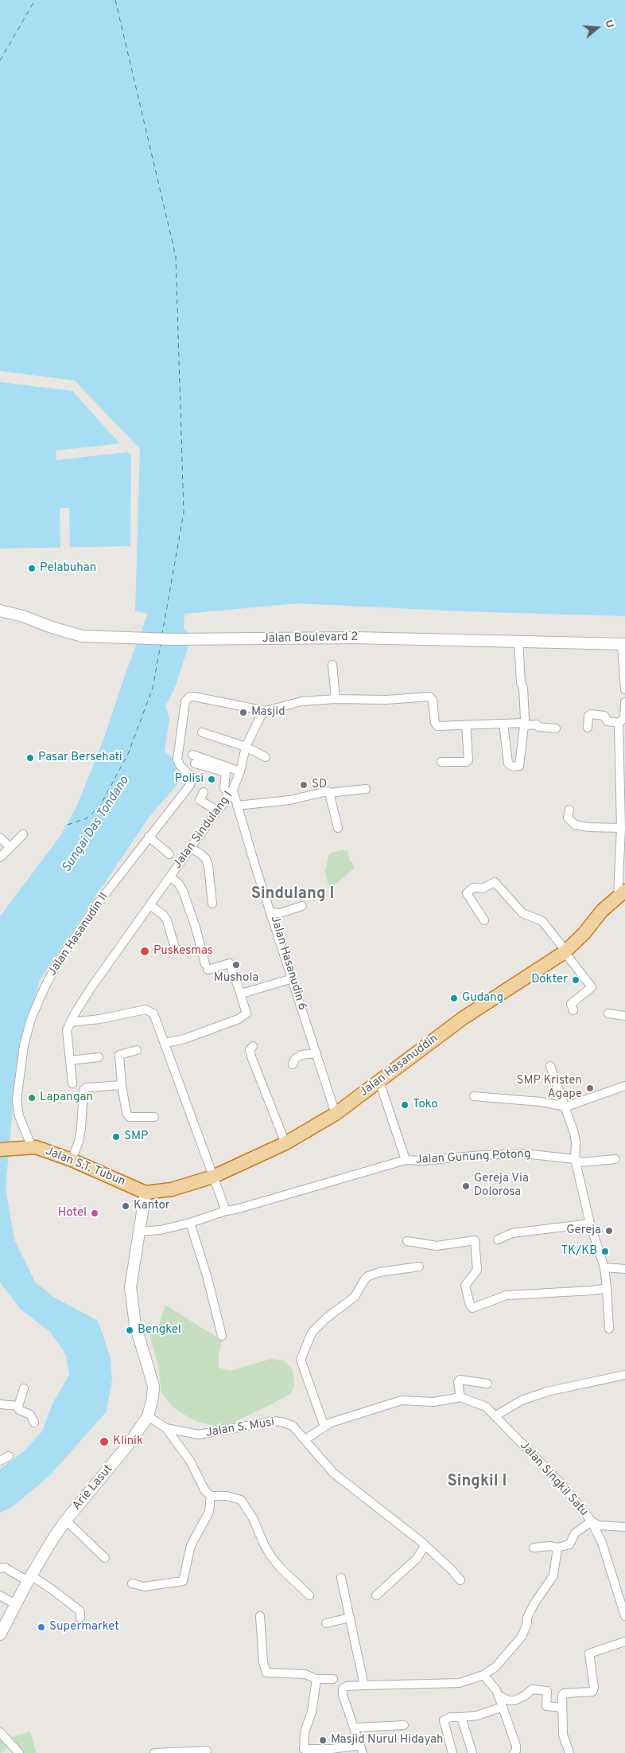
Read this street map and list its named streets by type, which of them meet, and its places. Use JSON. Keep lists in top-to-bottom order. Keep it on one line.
{"streets":{"highway":["Jalan Hasanuddin","Jalan S.T. Tubun"],"main road":["Jalan Boulevard 2","Arie Lasut"],"street":["Jalan Sindulang I","Jalan Hasanudin II","Jalan Hasanudin 6","Jalan Gunung Potong","Jalan S. Musi","Jalan Singkil Satu"]},"crossings":[["Jalan Sindulang I","Jalan Hasanudin II"],["Jalan Sindulang I","Jalan Hasanudin 6"],["Jalan Hasanudin II","Jalan S.T. Tubun"],["Jalan Hasanudin 6","Jalan Hasanuddin"],["Jalan Hasanuddin","Jalan Gunung Potong"],["Jalan Hasanuddin","Jalan S.T. Tubun"],["Jalan Hasanuddin","Arie Lasut"],["Jalan Gunung Potong","Arie Lasut"],["Jalan S.T. Tubun","Arie Lasut"],["Jalan S. Musi","Jalan Singkil Satu"],["Jalan S. Musi","Arie Lasut"]],"districts":["Sindulang I","Singkil I"],"water":["Sungai Das Tondano"],"places":["Pelabuhan","Masjid","Pasar Bersehati","Polisi","SD","Puskesmas","Mushola","Dokter","Gudang","SMP Kristen Agape","Lapangan","Toko","SMP","Gereja Via Dolorosa","Kantor","Hotel","Gereja","TK/KB","Bengkel","Klinik","Supermarket","Masjid Nurul Hidayah"],"north":"right"}
